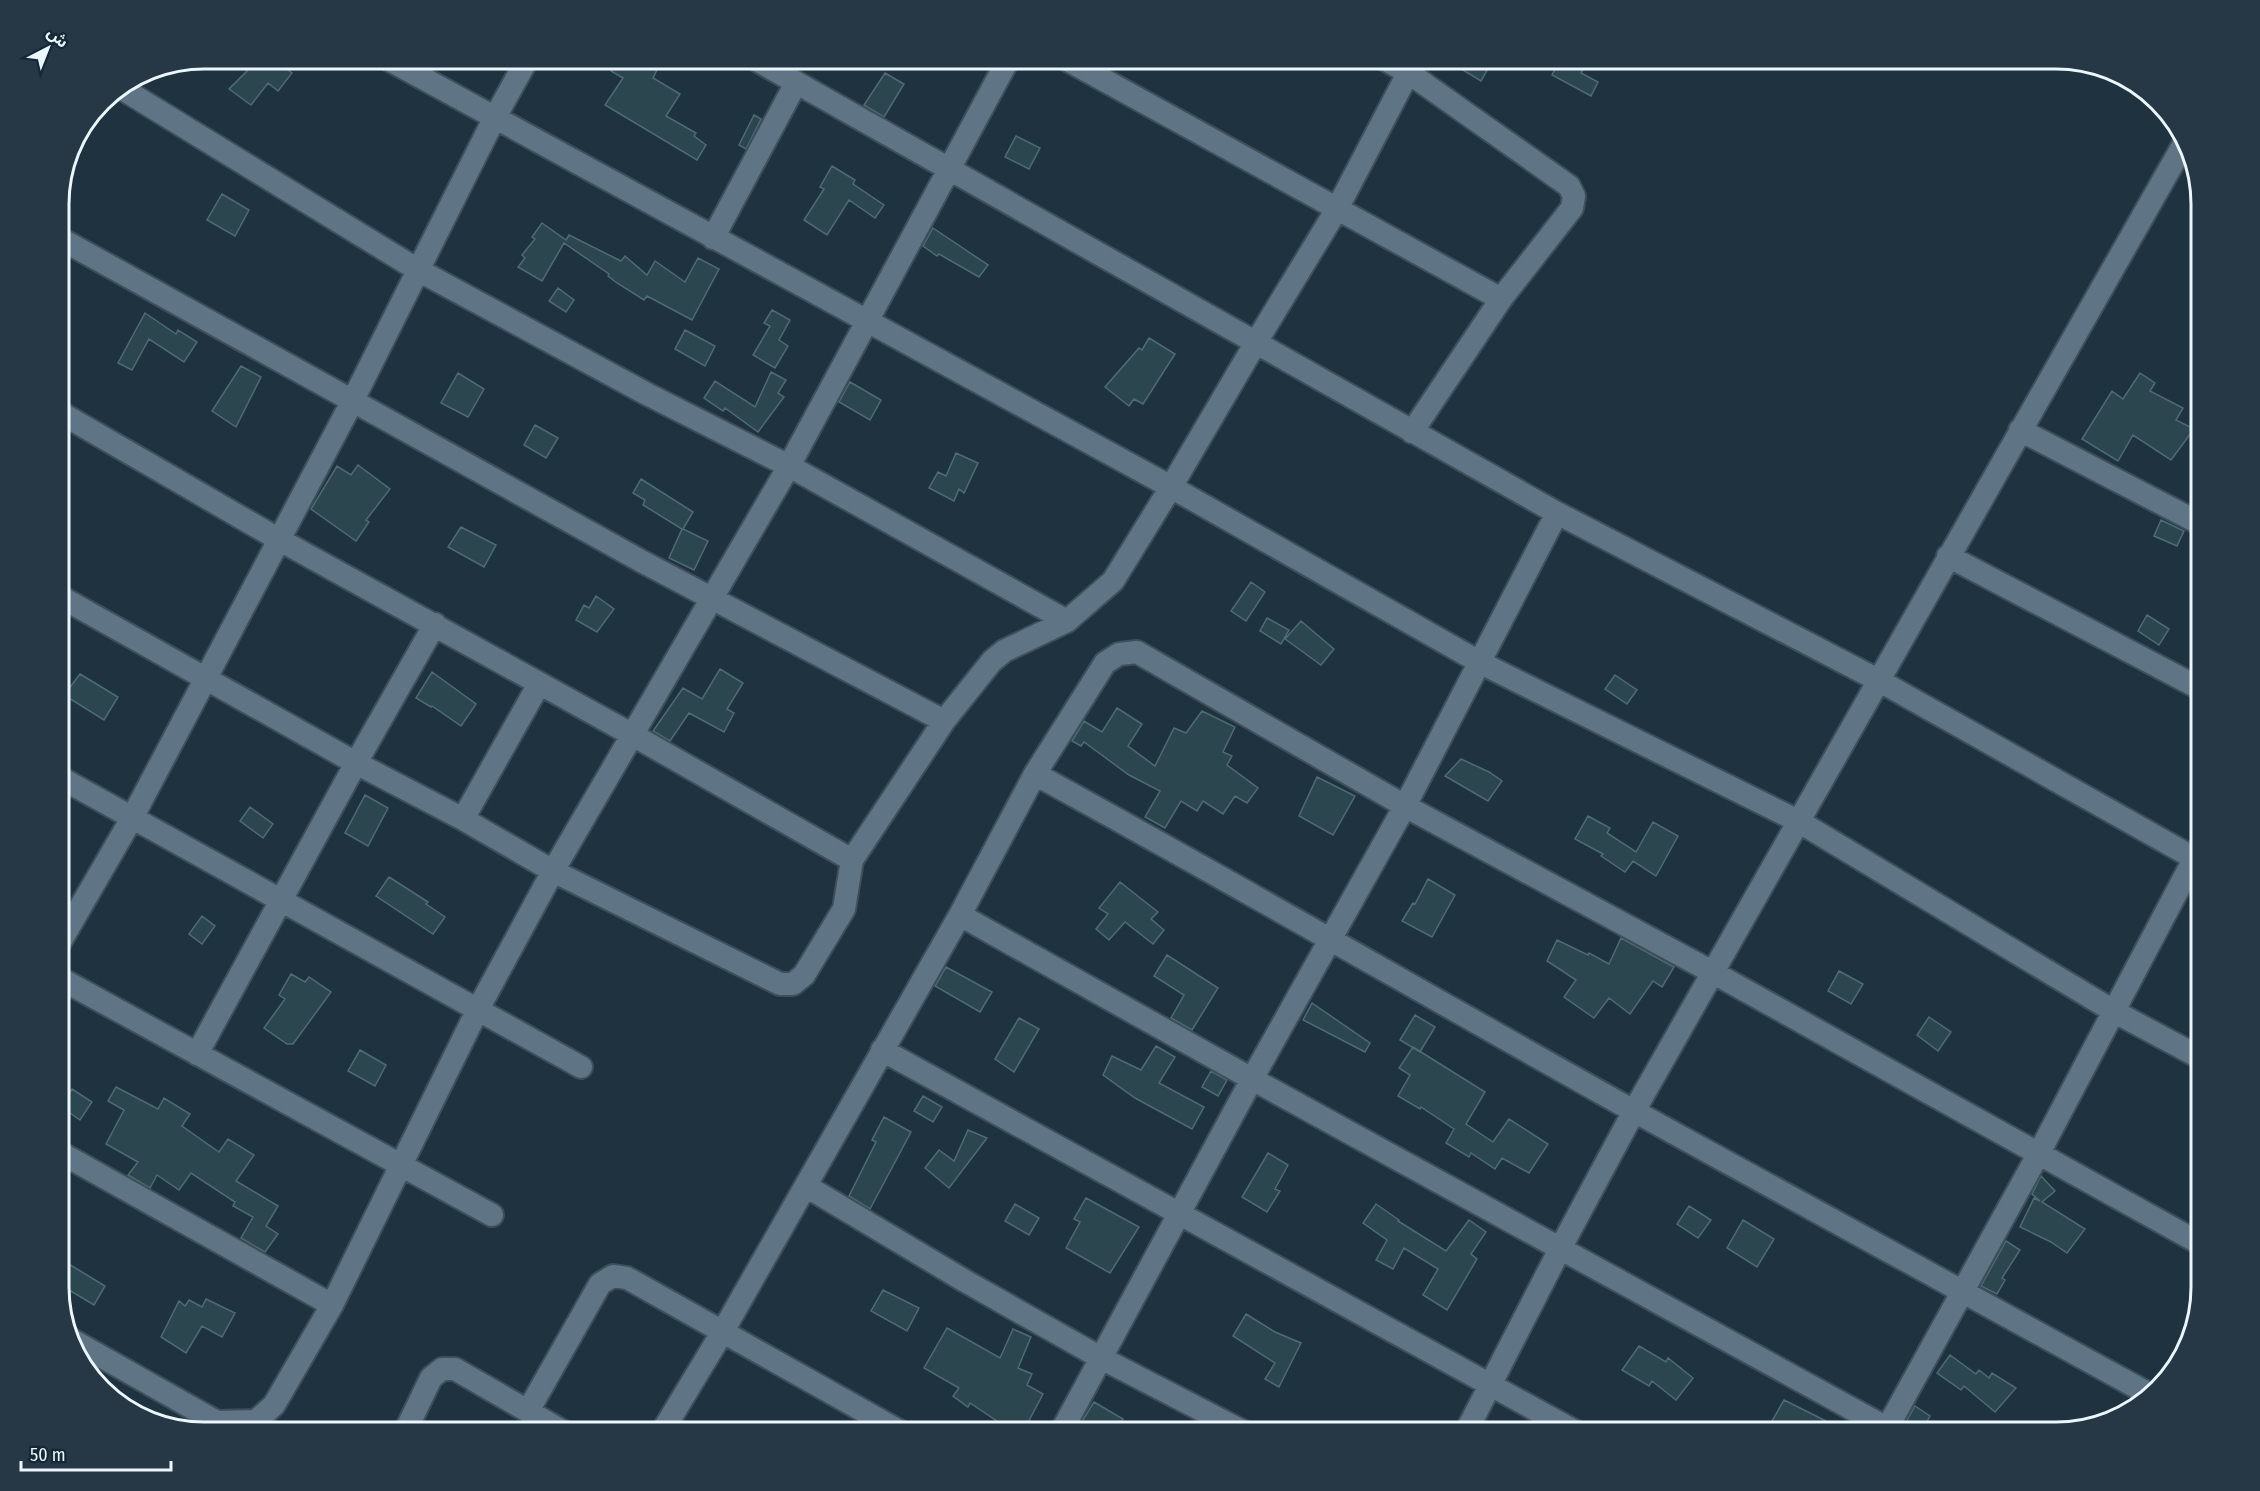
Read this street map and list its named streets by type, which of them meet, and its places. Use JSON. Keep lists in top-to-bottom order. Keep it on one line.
{"scale_bar":"50 m","north":"top right"}
